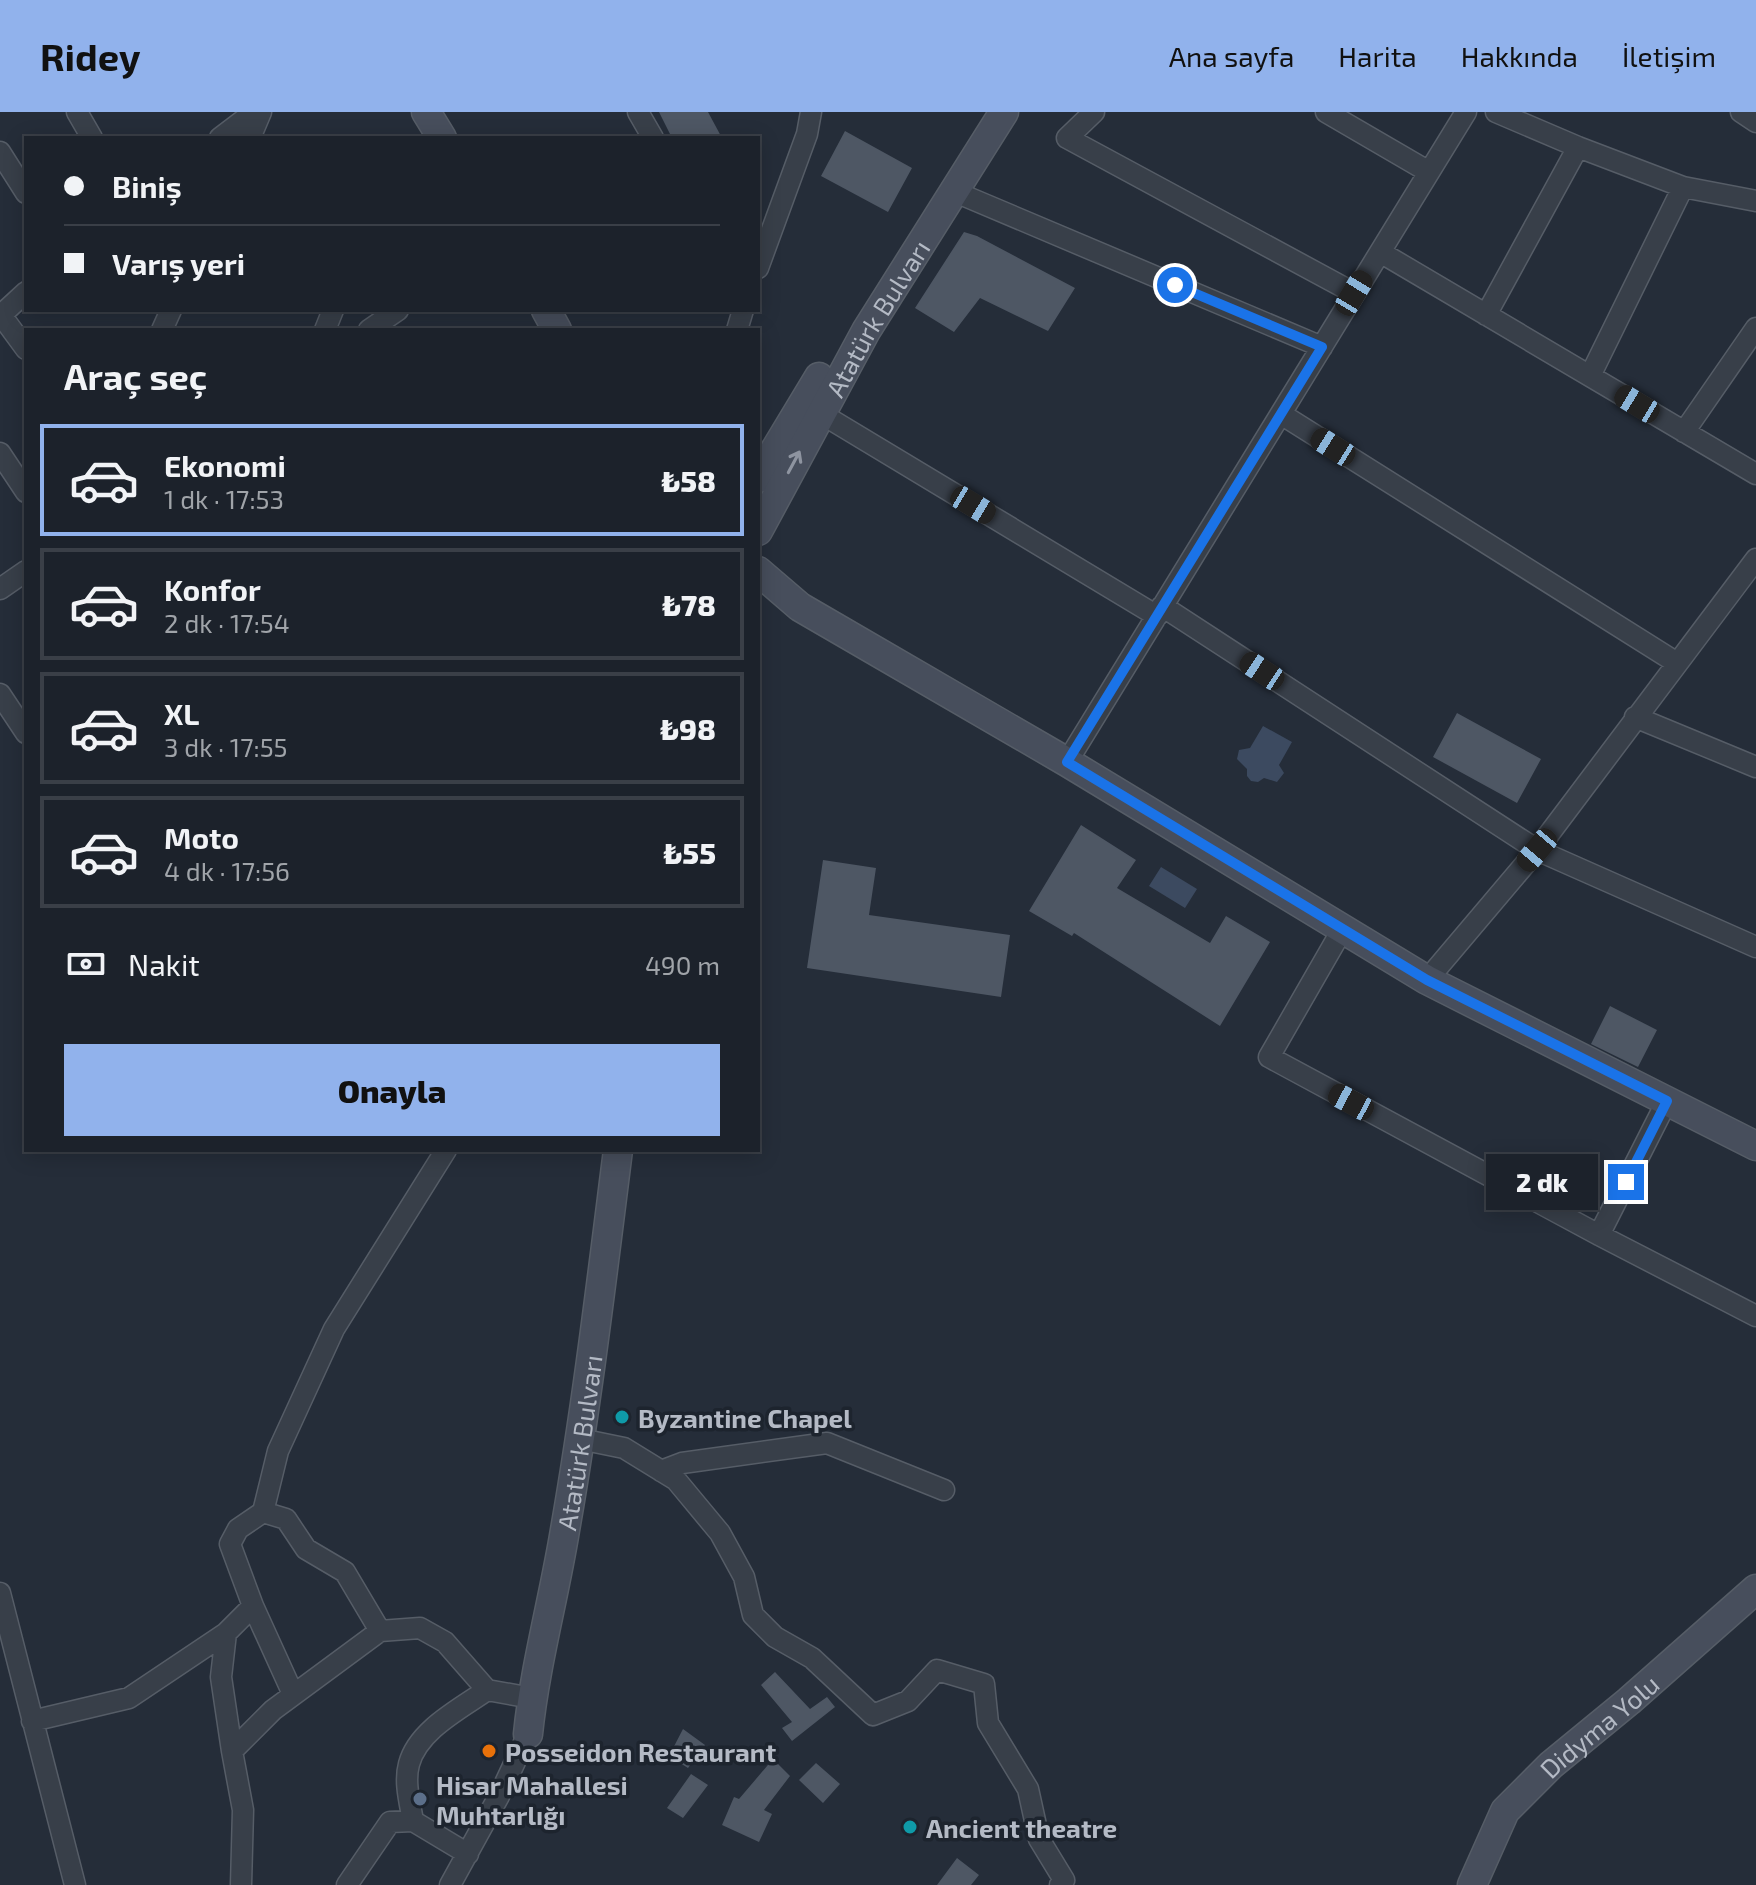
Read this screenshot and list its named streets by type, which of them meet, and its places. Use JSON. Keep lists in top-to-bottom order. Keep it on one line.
{"streets":{"main road":["Atatürk Bulvarı","Didyma Yolu"]},"places":["Byzantine Chapel","Posseidon Restaurant","Hisar Mahallesi Muhtarlığı","Ancient theatre"],"page":{"header":"Ridey","nav":["Ana sayfa","Harita","Hakkında","İletişim"],"banner":["Biniş","Varış yeri"],"heading":"Araç seç","list":[{"name":"Ekonomi","note":"1 dk · 17:53","value":"₺58"},{"name":"Konfor","note":"2 dk · 17:54","value":"₺78"},{"name":"XL","note":"3 dk · 17:55","value":"₺98"},{"name":"Moto","note":"4 dk · 17:56","value":"₺55"}],"pay":["Nakit","490 m"],"buttons":"Onayla","bubble":"2 dk"}}
